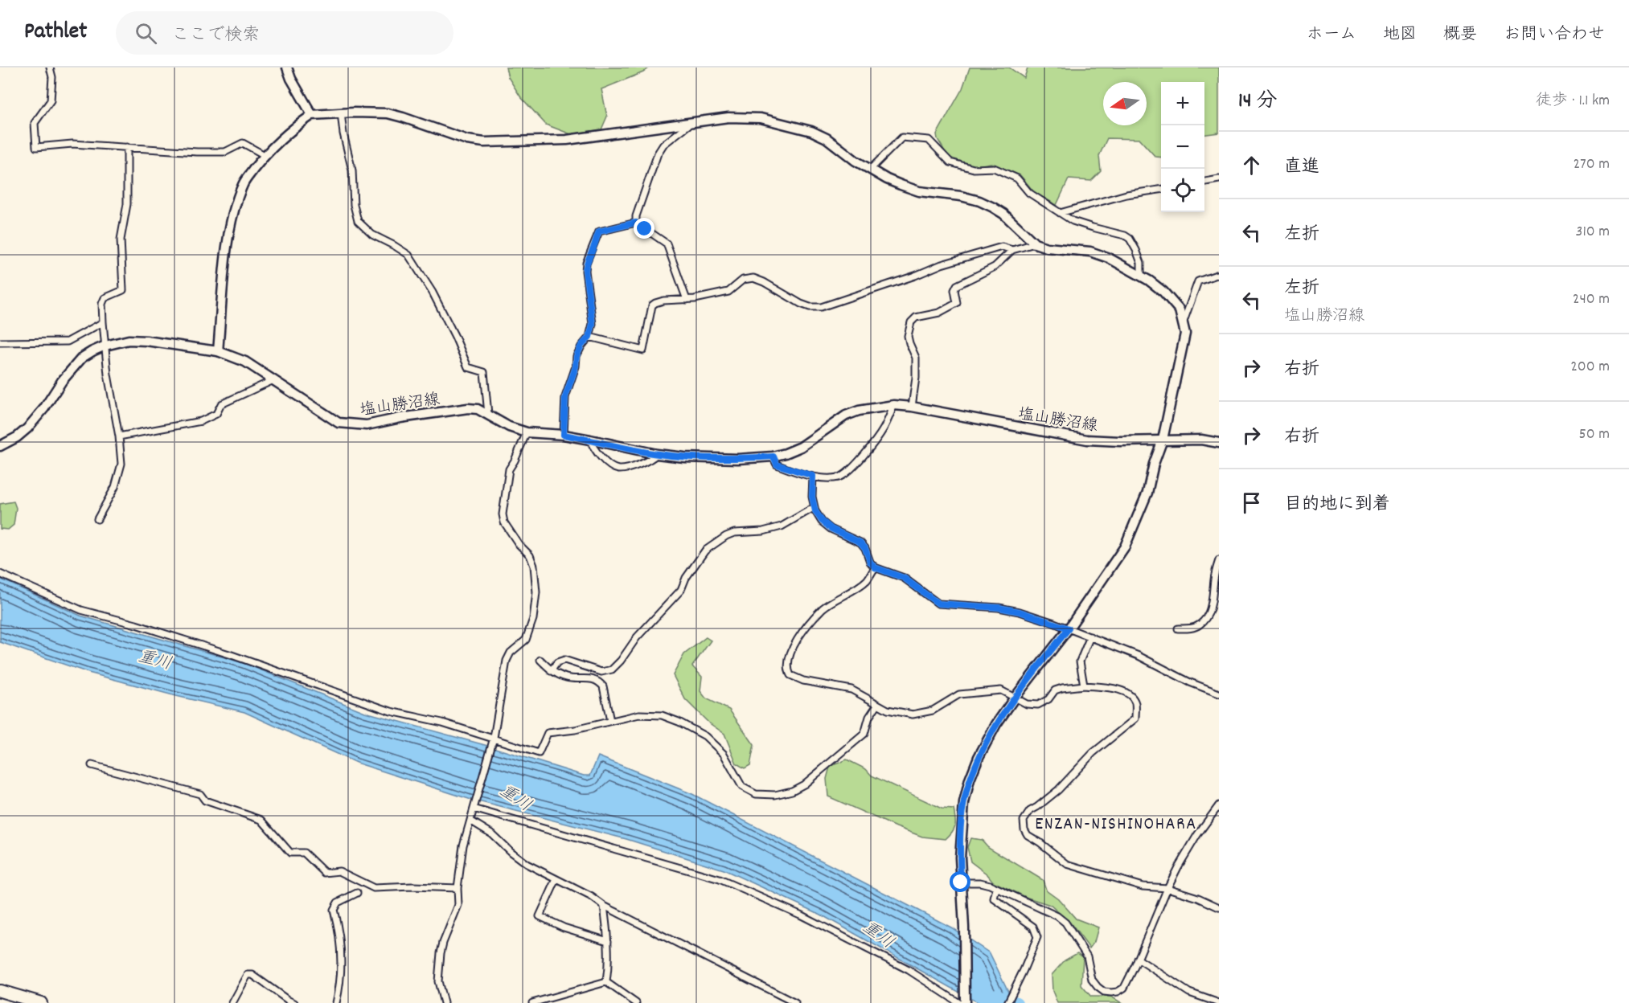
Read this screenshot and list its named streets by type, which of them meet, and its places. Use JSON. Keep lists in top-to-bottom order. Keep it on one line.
{"streets":{"street":["塩山勝沼線"]},"districts":["ENZAN-NISHINOHARA"],"water":["重川"],"north":"left","page":{"header":"Pathlet","search":"ここで検索","nav":["ホーム","地図","概要","お問い合わせ"],"heading":["14 分","徒歩 · 1.1 km"],"map_buttons":["+","−"],"list":[["直進","270 m"],["左折","310 m"],["左折","塩山勝沼線","240 m"],["右折","200 m"],["右折","50 m"],"目的地に到着"]}}
